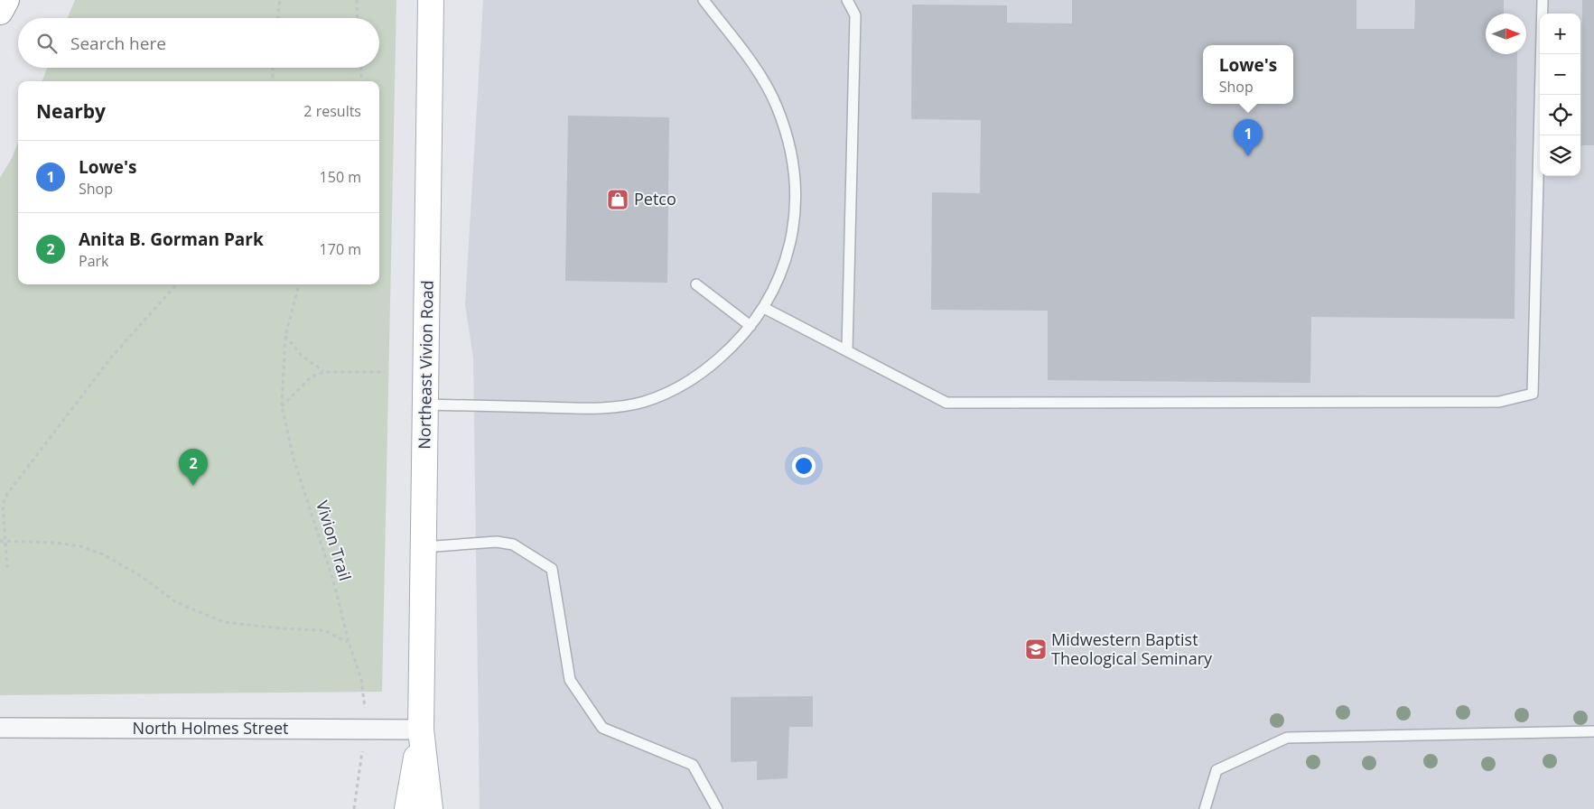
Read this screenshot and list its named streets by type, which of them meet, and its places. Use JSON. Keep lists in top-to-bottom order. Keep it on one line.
{"streets":{"main road":["Northeast Vivion Road"],"street":["North Holmes Street"],"path":["Vivion Trail"]},"crossings":[["Northeast Vivion Road","North Holmes Street"],["Vivion Trail","North Holmes Street"]],"places":{"shop":["Petco"],"school or university":["Midwestern Baptist Theological Seminary"]},"north":"right","page":{"map_buttons":["+","−"],"search":"Search here","popup":["Lowe's","Shop"],"heading":["Nearby","2 results"],"pins":["1","2"],"list":[{"mark":"1","name":"Lowe's","note":"Shop","value":"150 m"},{"mark":"2","name":"Anita B. Gorman Park","note":"Park","value":"170 m"}]}}
